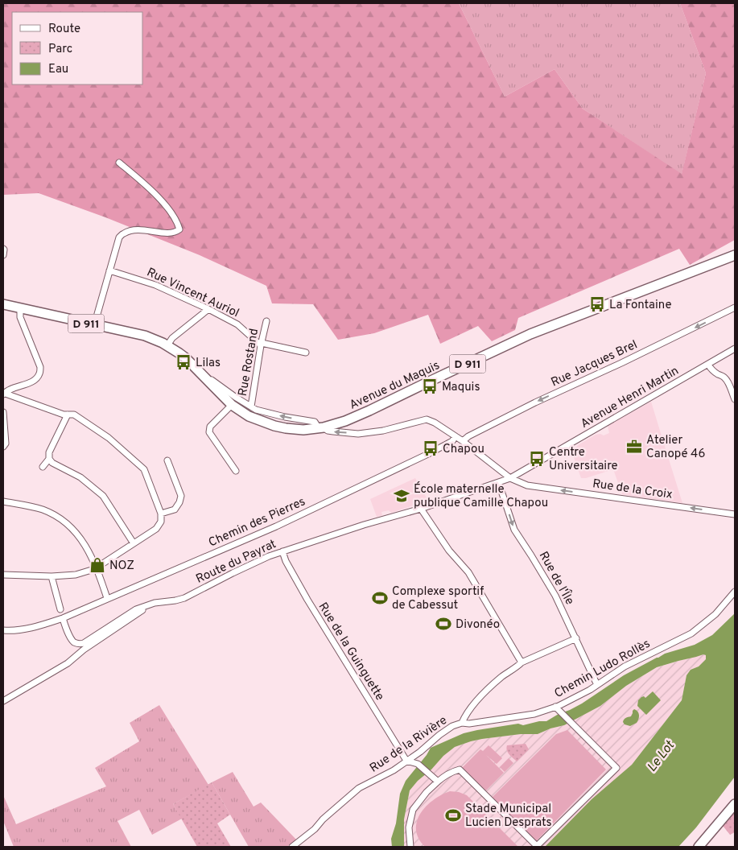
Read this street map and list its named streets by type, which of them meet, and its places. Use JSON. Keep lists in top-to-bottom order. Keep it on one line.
{"streets":{"main road":["D 911","Avenue du Maquis"],"street":["Rue Vincent Auriol","Rue Rostand","Rue Jacques Brel","Avenue Henri Martin","Rue de la Croix","Chemin des Pierres","Route du Payrat","Rue de l'Île","Rue de la Guinguette","Chemin Ludo Rollès","Rue de la Rivière"]},"crossings":[["Rue Vincent Auriol","Rue Rostand"],["D 911","Avenue du Maquis"],["Rue Rostand","Rue de la Croix"],["Rue Jacques Brel","Rue de la Croix"],["Avenue du Maquis","Rue de la Croix"],["Avenue Henri Martin","Rue de la Croix"],["Avenue Henri Martin","Route du Payrat"],["Rue de la Croix","Chemin des Pierres"],["Rue de la Croix","Route du Payrat"],["Chemin des Pierres","Route du Payrat"],["Route du Payrat","Rue de l'Île"],["Route du Payrat","Rue de la Guinguette"],["Rue de l'Île","Chemin Ludo Rollès"],["Rue de l'Île","Rue de la Rivière"],["Rue de la Guinguette","Rue de la Rivière"],["Chemin Ludo Rollès","Rue de la Rivière"]],"one_way":["Rue Jacques Brel","Rue de la Croix","Rue de l'Île"],"water":["Le Lot"],"places":{"bus stop":["La Fontaine","Lilas","Maquis","Chapou","Centre Universitaire"],"office":["Atelier Canopé 46"],"school or university":["École maternelle publique Camille Chapou"],"shop":["NOZ"],"sports":["Complexe sportif de Cabessut","Divonéo","Stade Municipal Lucien Desprats"]},"legend":["Route","Parc","Eau"]}
